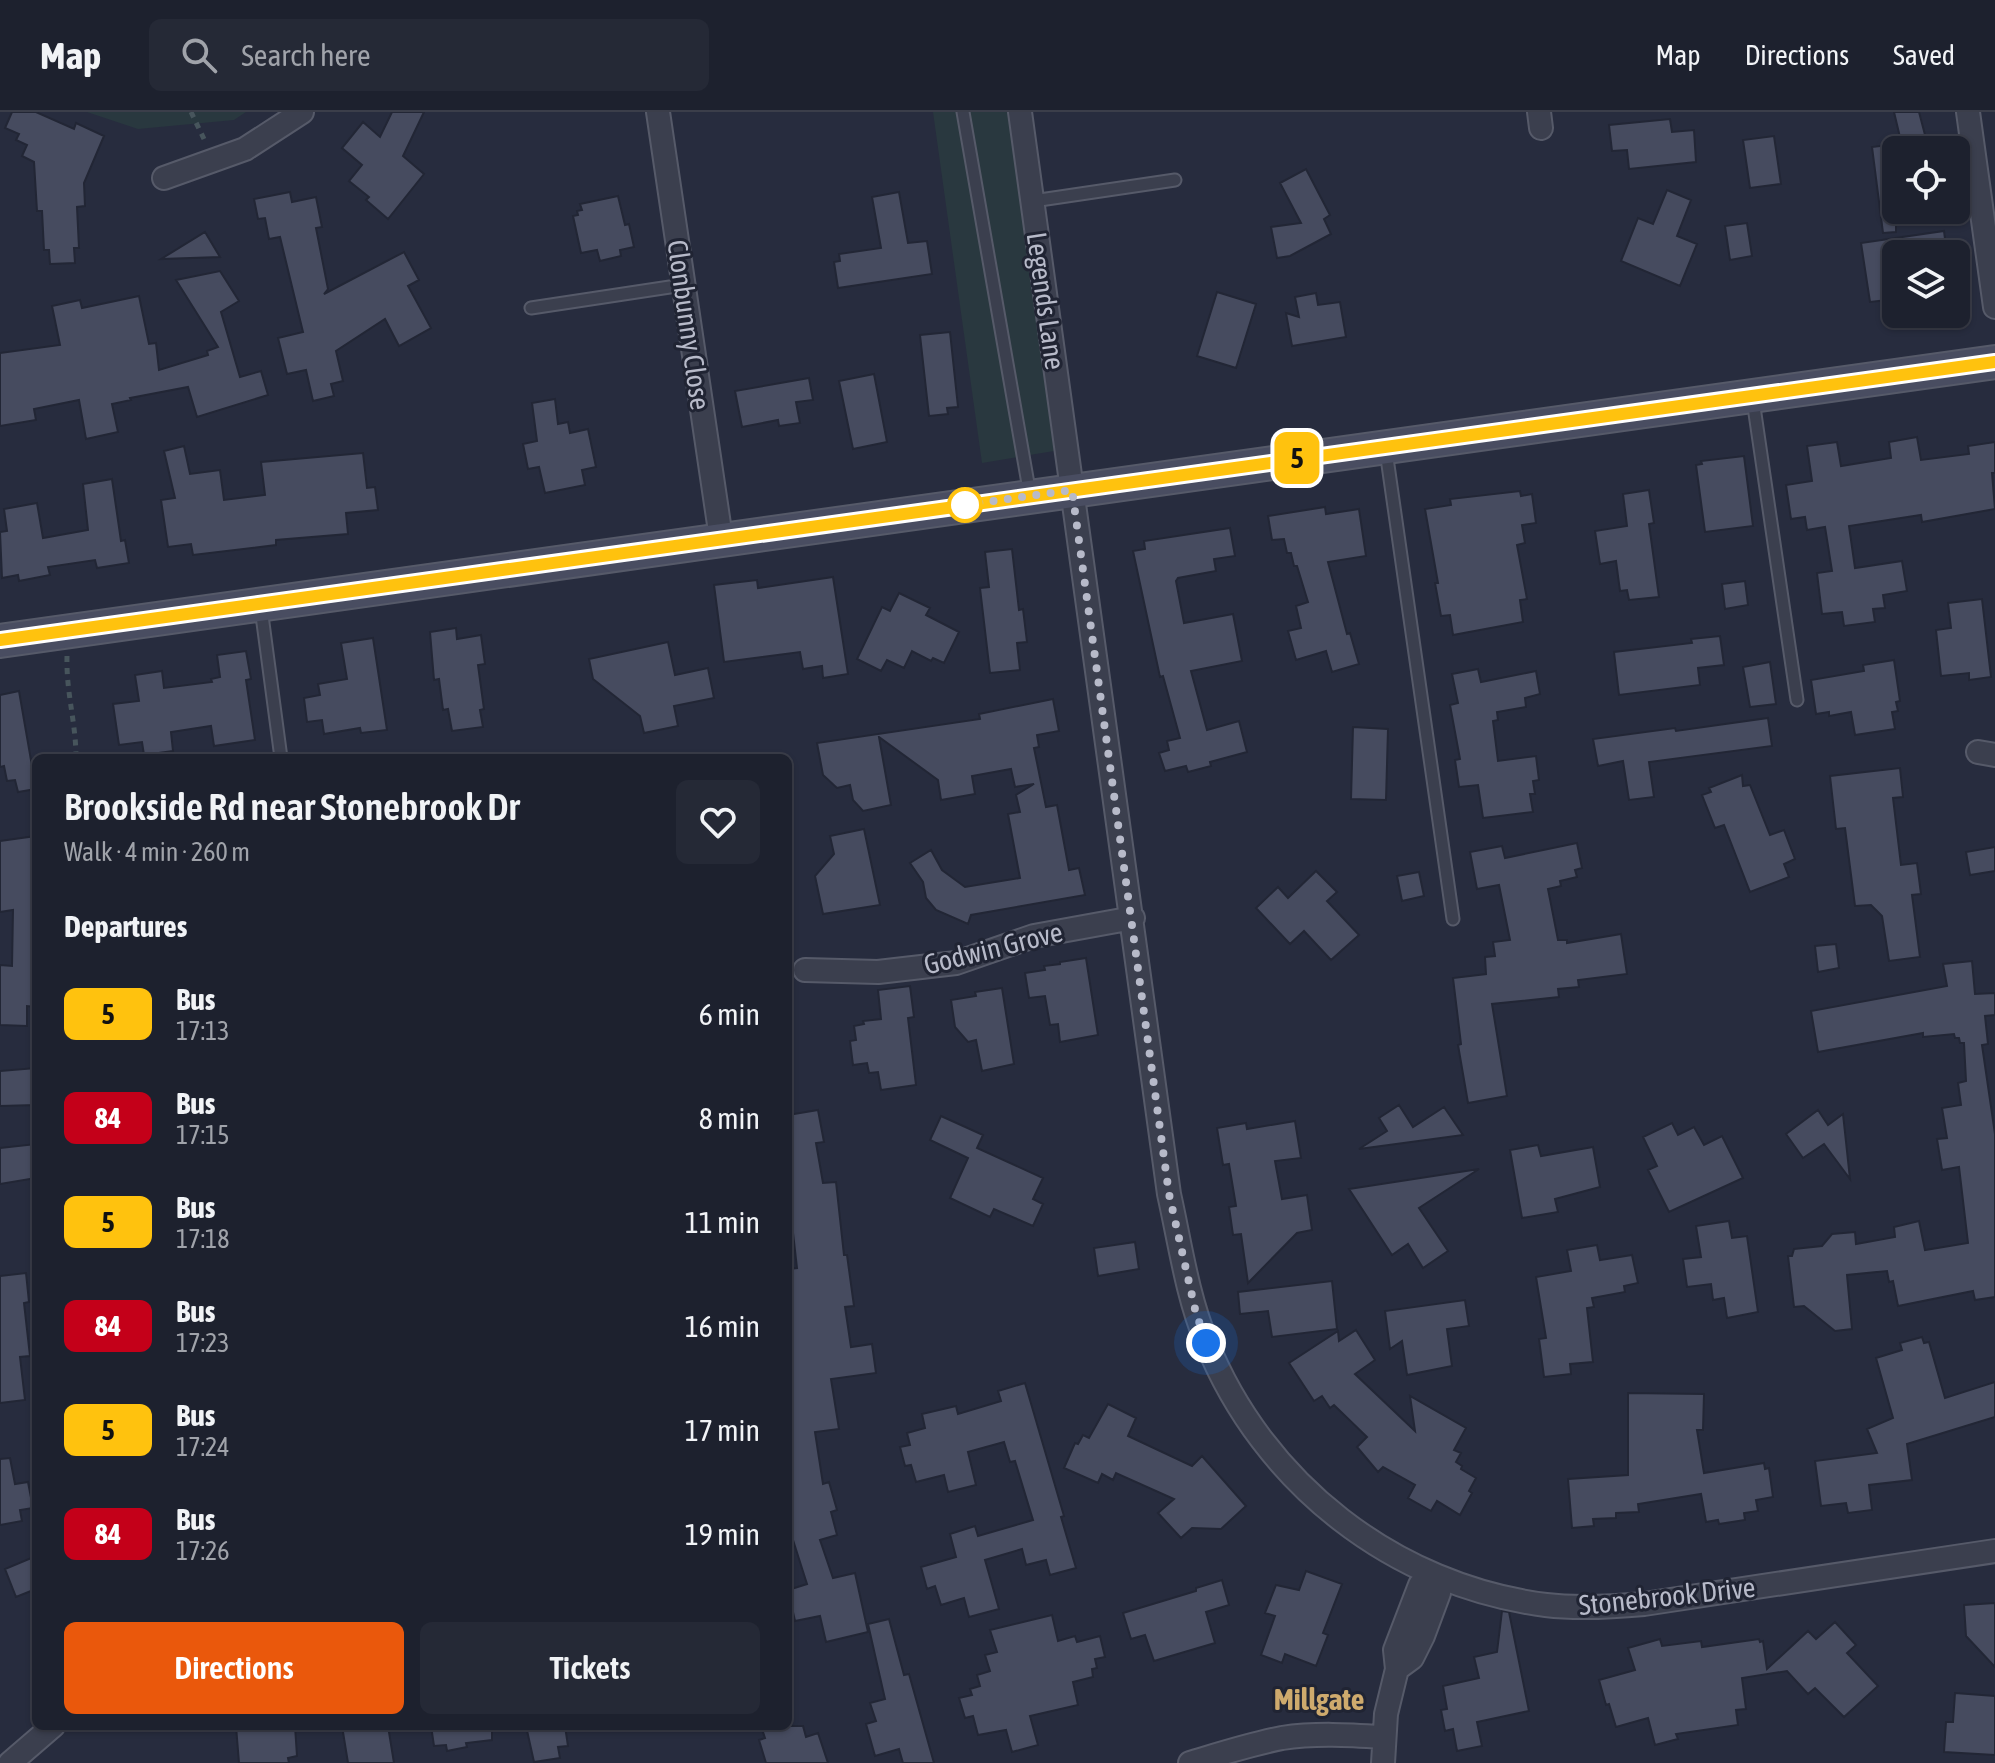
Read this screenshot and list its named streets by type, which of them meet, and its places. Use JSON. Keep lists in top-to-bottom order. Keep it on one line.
{"streets":{"street":["Legends Lane","Clonbunny Close","Godwin Grove","Stonebrook Drive"]},"crossings":[["Legends Lane","Stonebrook Drive"],["Godwin Grove","Stonebrook Drive"]],"districts":["Millgate"],"lines":["bus line 5"],"page":{"header":"Map","search":"Search here","nav":["Map","Directions","Saved"],"on_map":"5","heading":[["Brookside Rd near Stonebrook Dr","Walk · 4 min · 260 m"],"Departures"],"list":[{"mark":"5","name":"Bus","note":"17:13","value":"6 min"},{"mark":"84","name":"Bus","note":"17:15","value":"8 min"},{"mark":"5","name":"Bus","note":"17:18","value":"11 min"},{"mark":"84","name":"Bus","note":"17:23","value":"16 min"},{"mark":"5","name":"Bus","note":"17:24","value":"17 min"},{"mark":"84","name":"Bus","note":"17:26","value":"19 min"}],"buttons":["Directions","Tickets"]}}
